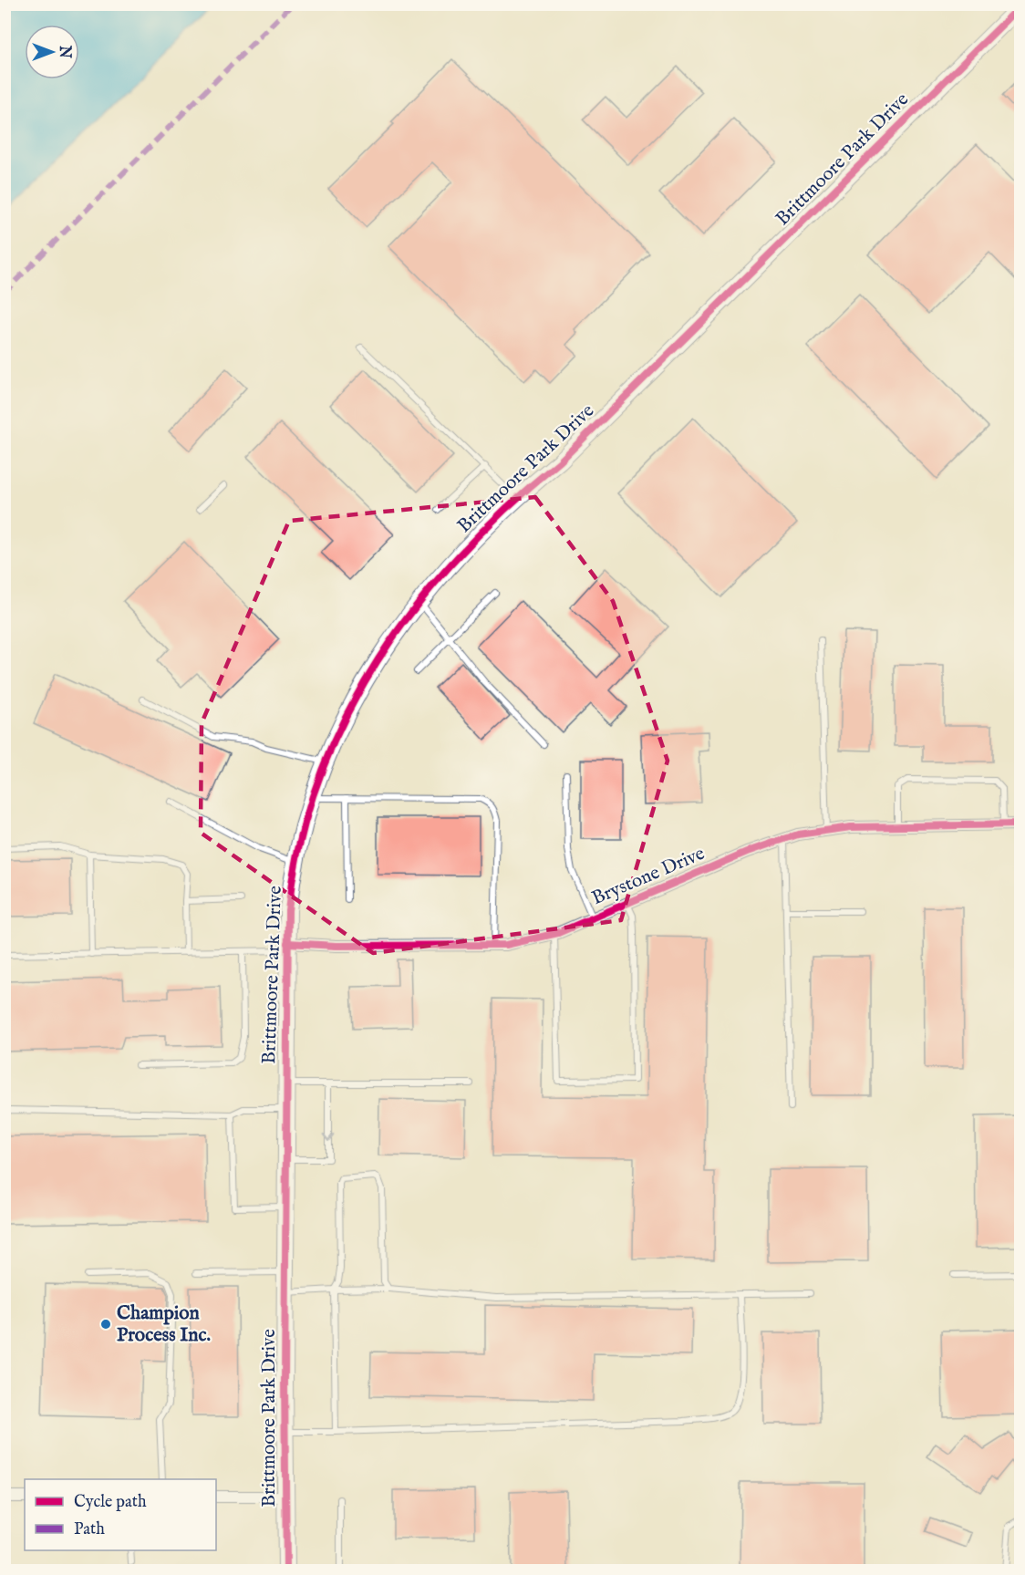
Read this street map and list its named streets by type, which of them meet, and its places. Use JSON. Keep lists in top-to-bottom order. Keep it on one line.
{"streets":{"street":["Brittmoore Park Drive","Brystone Drive"]},"crossings":[["Brittmoore Park Drive","Brystone Drive"]],"places":["Champion Process Inc."],"legend":["Cycle path","Path"],"north":"right"}
